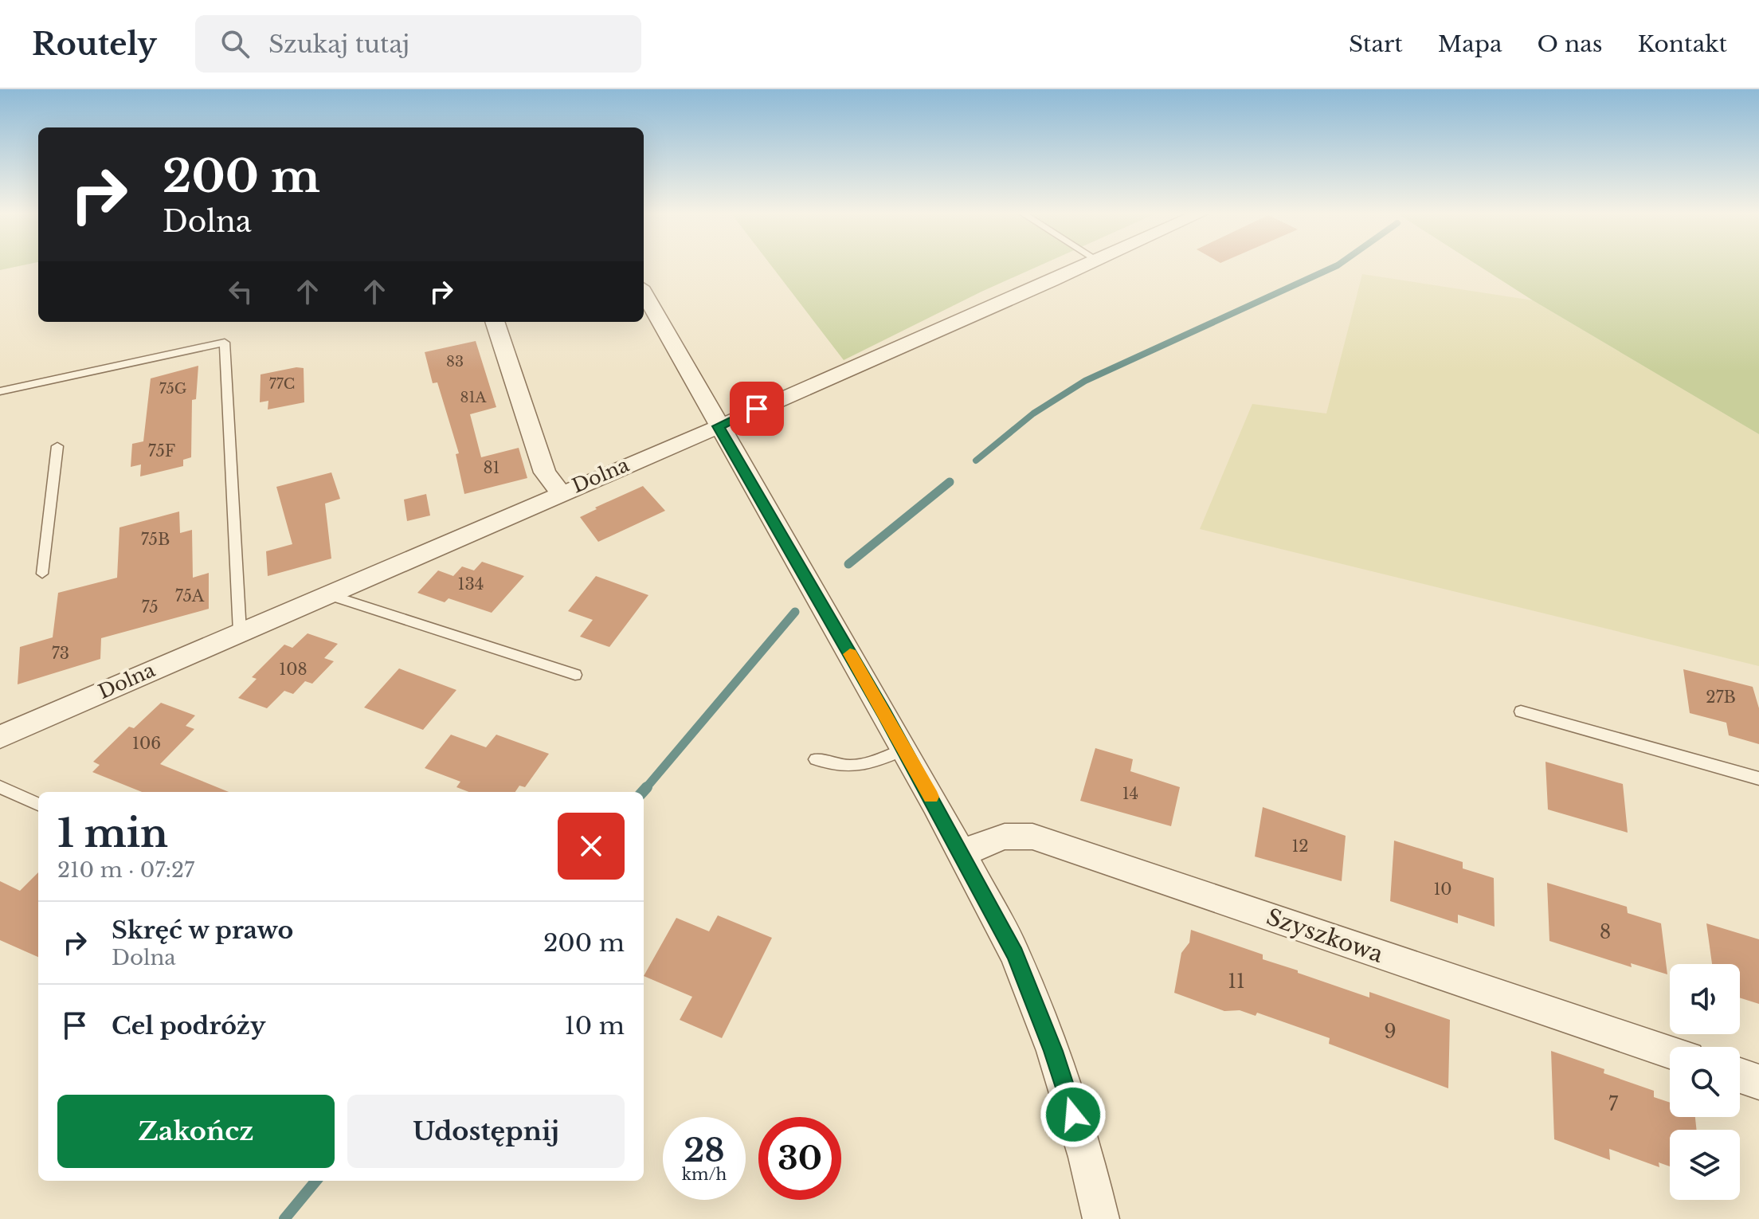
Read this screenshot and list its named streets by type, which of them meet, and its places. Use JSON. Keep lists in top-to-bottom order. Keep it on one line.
{"streets":{"street":["Dolna","Szyszkowa"]},"house_numbers":["83","77C","75G","81A","75F","81","75B","134","75A","75","73","108","27B","106","14","12","10","8","11","9","7"],"page":{"header":"Routely","search":"Szukaj tutaj","nav":["Start","Mapa","O nas","Kontakt"],"turn":["200 m","Dolna"],"heading":["1 min","210 m · 07:27"],"list":[{"name":"Skręć w prawo","note":"Dolna","value":"200 m"},{"name":"Cel podróży","value":"10 m"}],"buttons":["Zakończ","Udostępnij"],"speed":"28 km/h","limit":"30"}}
